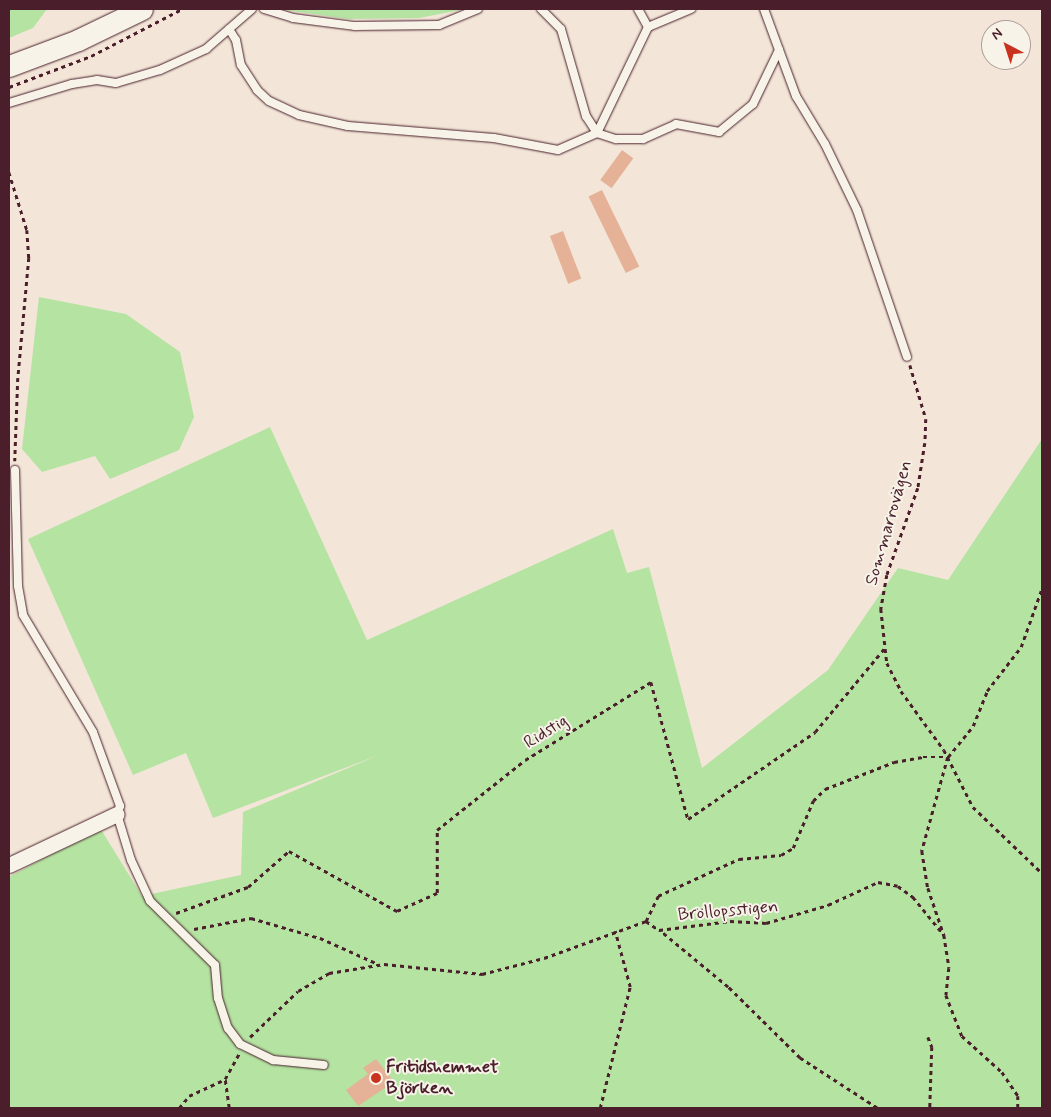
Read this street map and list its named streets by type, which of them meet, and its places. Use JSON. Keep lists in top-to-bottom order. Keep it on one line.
{"streets":{"path":["Sommarrovägen","Ridstig","Bröllopsstigen"]},"crossings":[["Sommarrovägen","Ridstig"]],"places":["Fritidshemmet Björken"],"north":"top left"}
